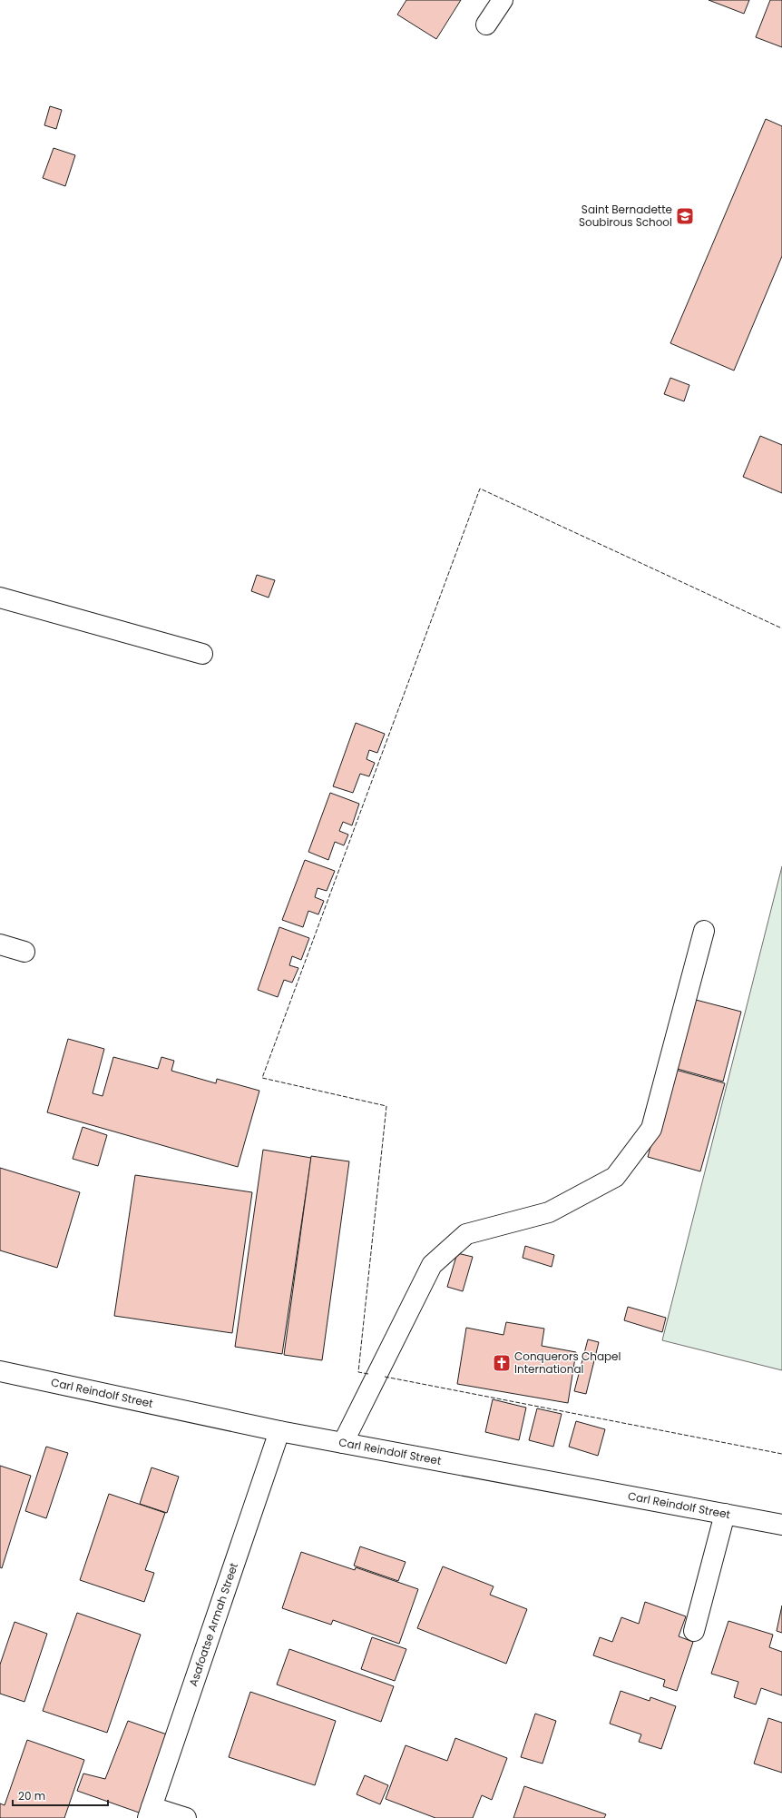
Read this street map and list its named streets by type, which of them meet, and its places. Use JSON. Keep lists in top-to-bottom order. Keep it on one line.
{"streets":{"street":["Carl Reindolf Street","Asafoatse Armah Street"]},"crossings":[["Carl Reindolf Street","Asafoatse Armah Street"]],"places":{"school or university":["Saint Bernadette Soubirous School"],"church":["Conquerors Chapel International"]},"scale_bar":"20 m"}
